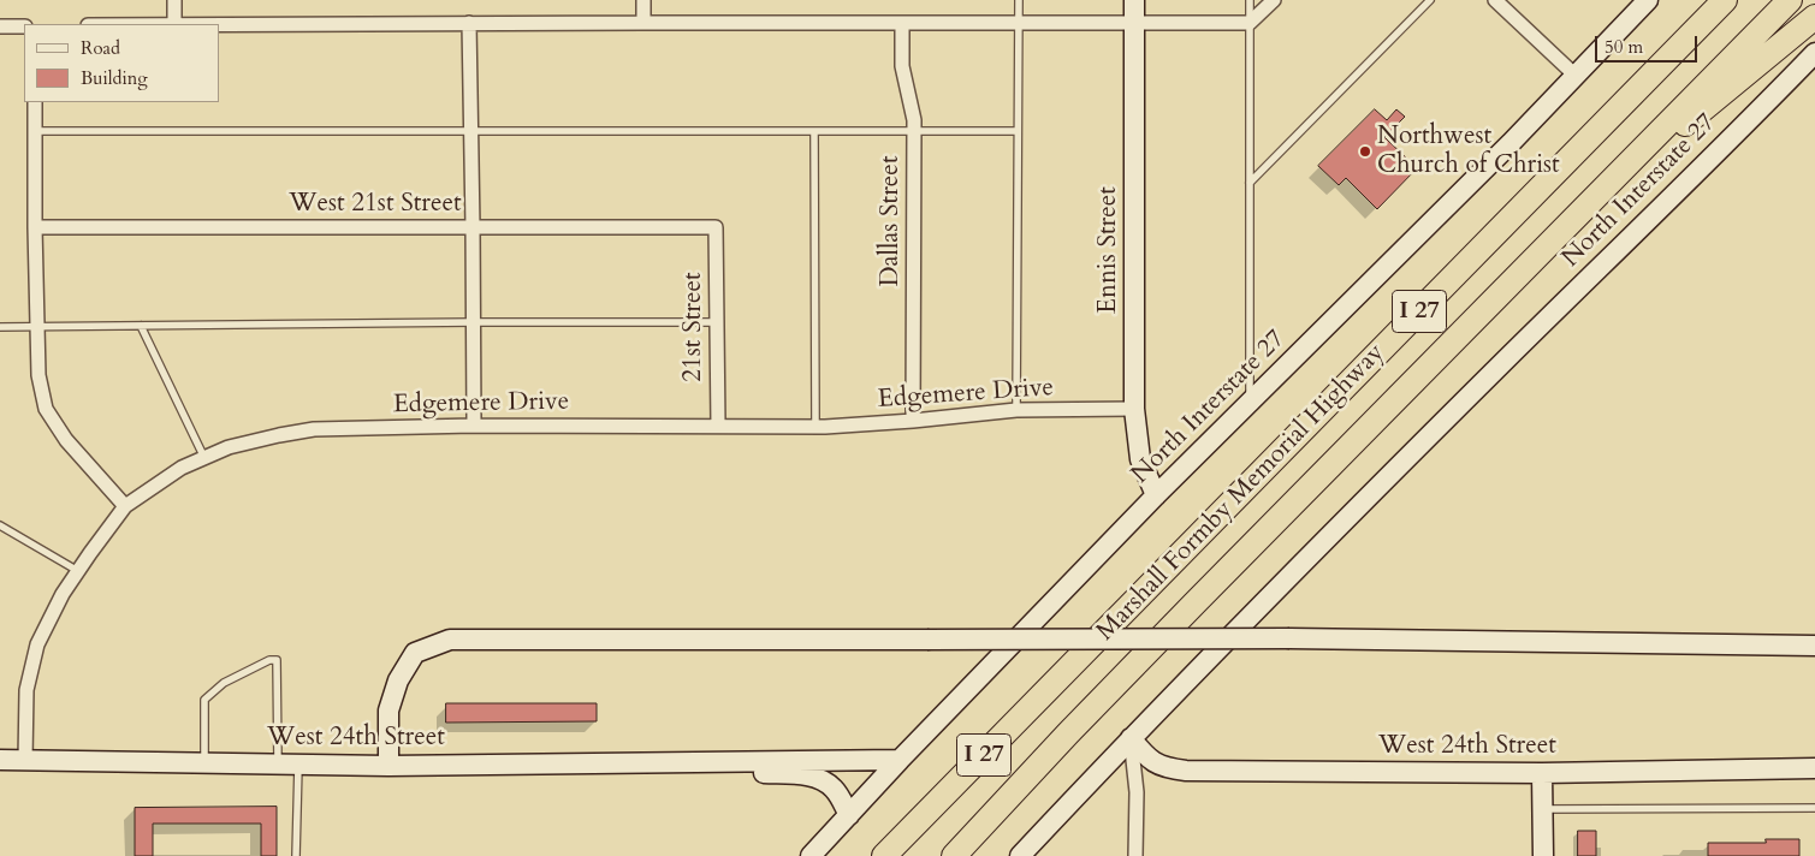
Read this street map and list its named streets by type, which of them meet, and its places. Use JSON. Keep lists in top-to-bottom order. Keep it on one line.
{"streets":{"highway":["I 27","Marshall Formby Memorial Highway"],"main road":["North Interstate 27","Ennis Street","West 24th Street"],"street":["West 21st Street","Dallas Street","21st Street","Edgemere Drive"]},"crossings":[["North Interstate 27","Ennis Street"],["North Interstate 27","West 24th Street"],["West 21st Street","21st Street"],["Dallas Street","Edgemere Drive"],["Ennis Street","Edgemere Drive"],["21st Street","Edgemere Drive"],["Edgemere Drive","West 24th Street"]],"places":["Northwest Church of Christ"],"legend":["Road","Building"],"scale_bar":"50 m"}
